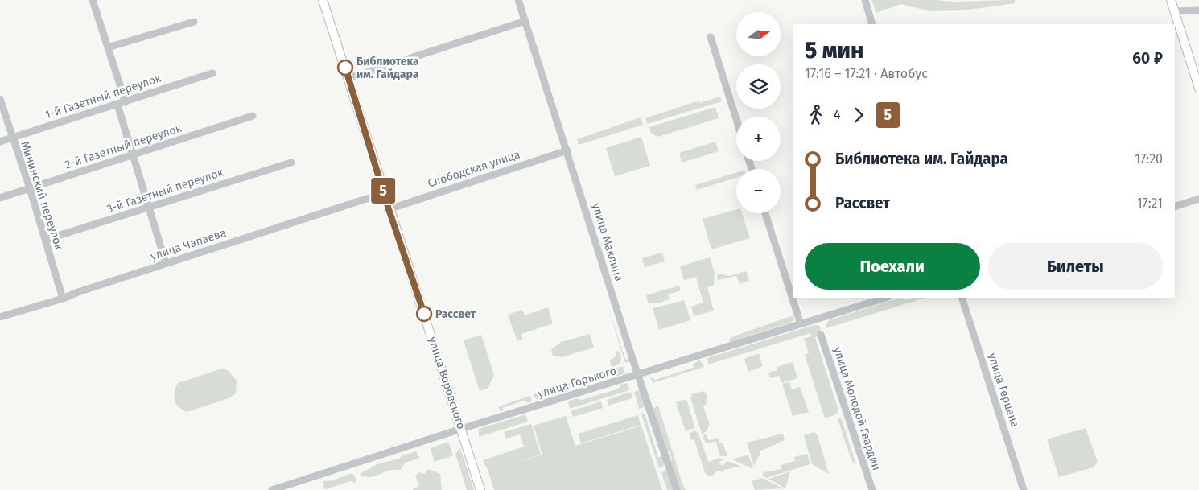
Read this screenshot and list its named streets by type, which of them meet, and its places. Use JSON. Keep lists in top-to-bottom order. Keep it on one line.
{"streets":{"main road":["улица Воровского"],"street":["1-й Газетный переулок","2-й Газетный переулок","Слободская улица","3-й Газетный переулок","Мининский переулок","улица Маклина","улица Чапаева","улица Горького","улица Герцена","улица Молодой Гвардии"]},"crossings":[["1-й Газетный переулок","Мининский переулок"],["2-й Газетный переулок","Мининский переулок"],["Слободская улица","улица Маклина"],["Слободская улица","улица Воровского"],["3-й Газетный переулок","Мининский переулок"],["Мининский переулок","улица Чапаева"],["улица Маклина","улица Горького"],["улица Чапаева","улица Воровского"],["улица Горького","улица Воровского"]],"places":["Библиотека им. Гайдара","Рассвет"],"lines":["bus line 5"],"north":"right","page":{"on_map":"5","map_buttons":["+","−"],"heading":["5 мин","17:16 – 17:21 · Автобус","60 ₽"],"legs":["4","5"],"list":[{"name":"Библиотека им. Гайдара","value":"17:20"},{"name":"Рассвет","value":"17:21"}],"buttons":["Поехали","Билеты"]}}
